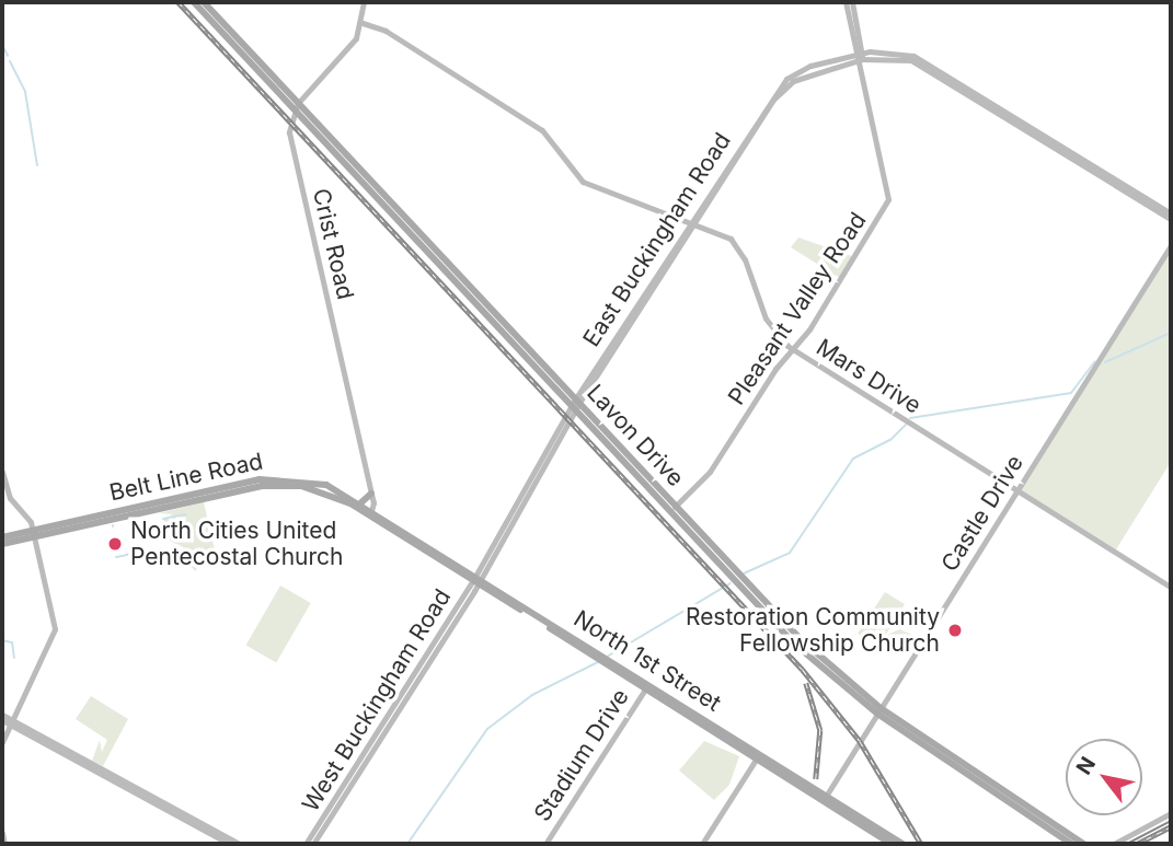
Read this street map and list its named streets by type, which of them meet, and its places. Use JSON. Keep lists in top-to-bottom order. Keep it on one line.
{"streets":{"main road":["East Buckingham Road","Crist Road","Pleasant Valley Road","Mars Drive","Lavon Drive","Belt Line Road","Castle Drive","North 1st Street","West Buckingham Road","Stadium Drive"]},"crossings":[["East Buckingham Road","Pleasant Valley Road"],["East Buckingham Road","Mars Drive"],["East Buckingham Road","Lavon Drive"],["East Buckingham Road","North 1st Street"],["East Buckingham Road","West Buckingham Road"],["Crist Road","Lavon Drive"],["Crist Road","Belt Line Road"],["Crist Road","North 1st Street"],["Pleasant Valley Road","Mars Drive"],["Pleasant Valley Road","Lavon Drive"],["Mars Drive","Castle Drive"],["Lavon Drive","Castle Drive"],["Belt Line Road","North 1st Street"],["Castle Drive","North 1st Street"],["North 1st Street","West Buckingham Road"],["North 1st Street","Stadium Drive"]],"places":["North Cities United Pentecostal Church","Restoration Community Fellowship Church"],"north":"top left"}
